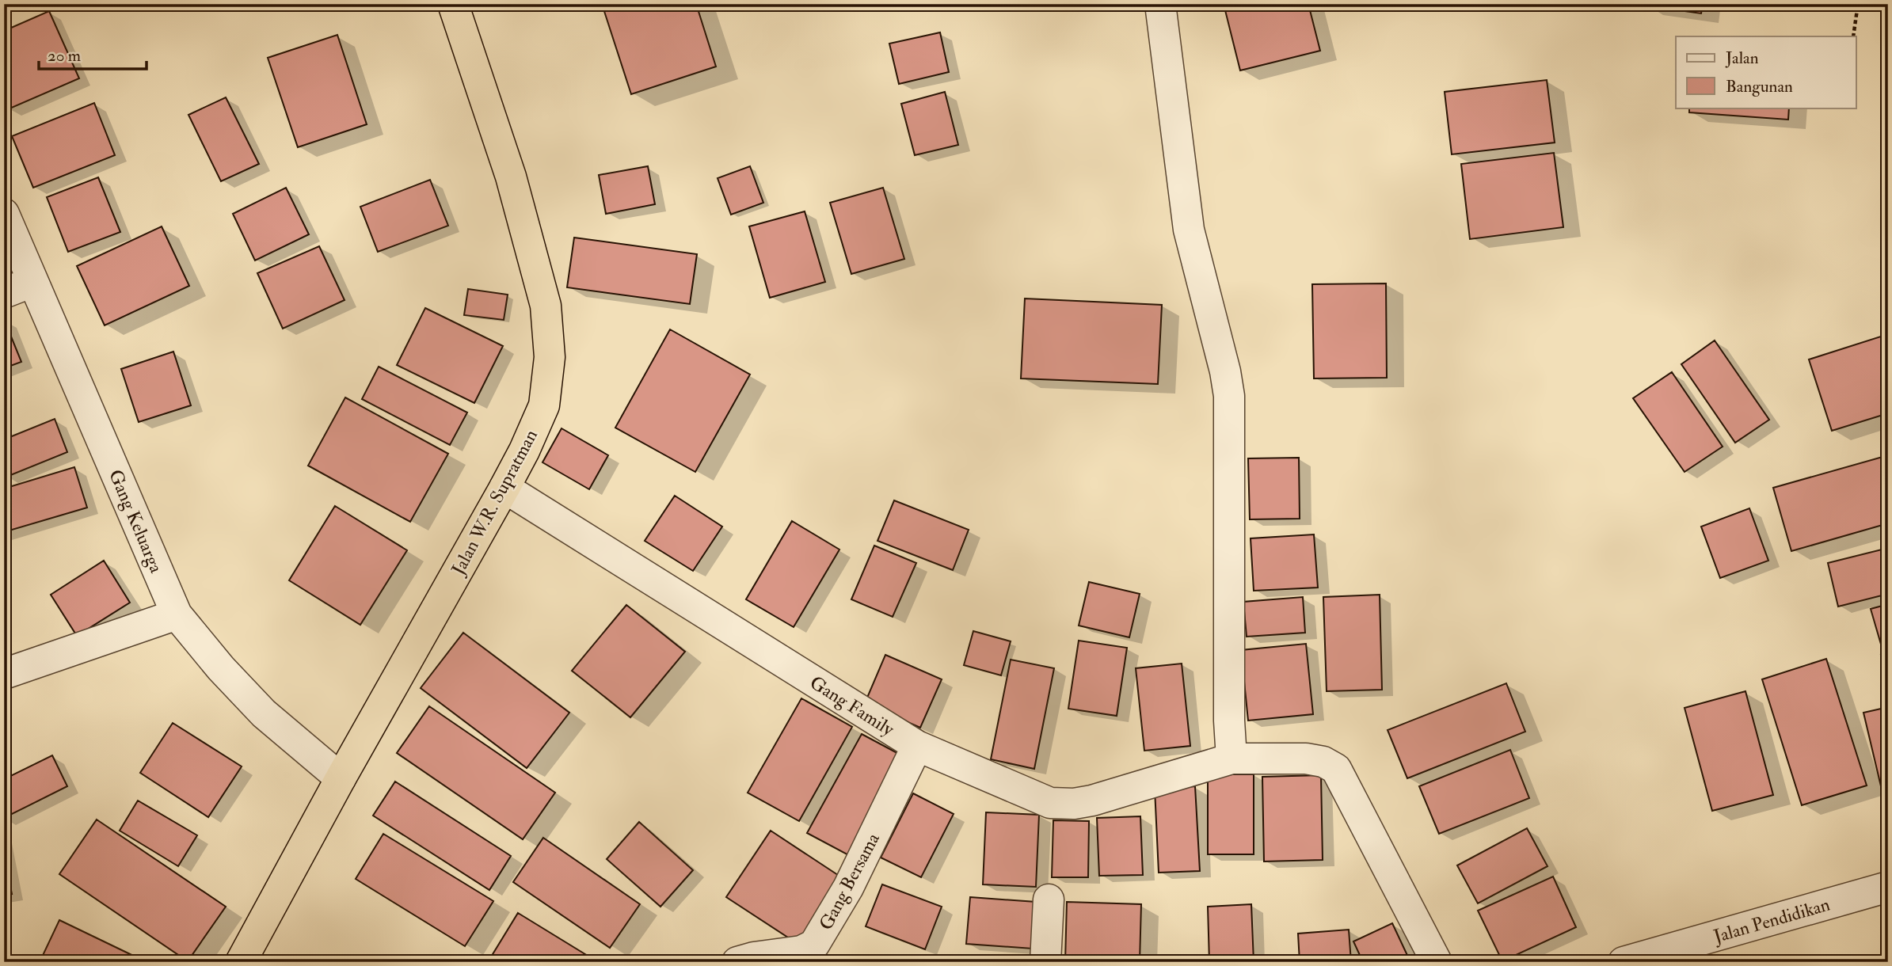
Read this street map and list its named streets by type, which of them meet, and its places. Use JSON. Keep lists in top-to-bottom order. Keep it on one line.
{"streets":{"highway":["Jalan W.R. Supratman"],"street":["Gang Keluarga","Gang Family","Gang Bersama","Jalan Pendidikan"]},"crossings":[["Jalan W.R. Supratman","Gang Keluarga"],["Jalan W.R. Supratman","Gang Family"],["Gang Family","Gang Bersama"]],"legend":["Jalan","Bangunan"],"scale_bar":"20 m"}
